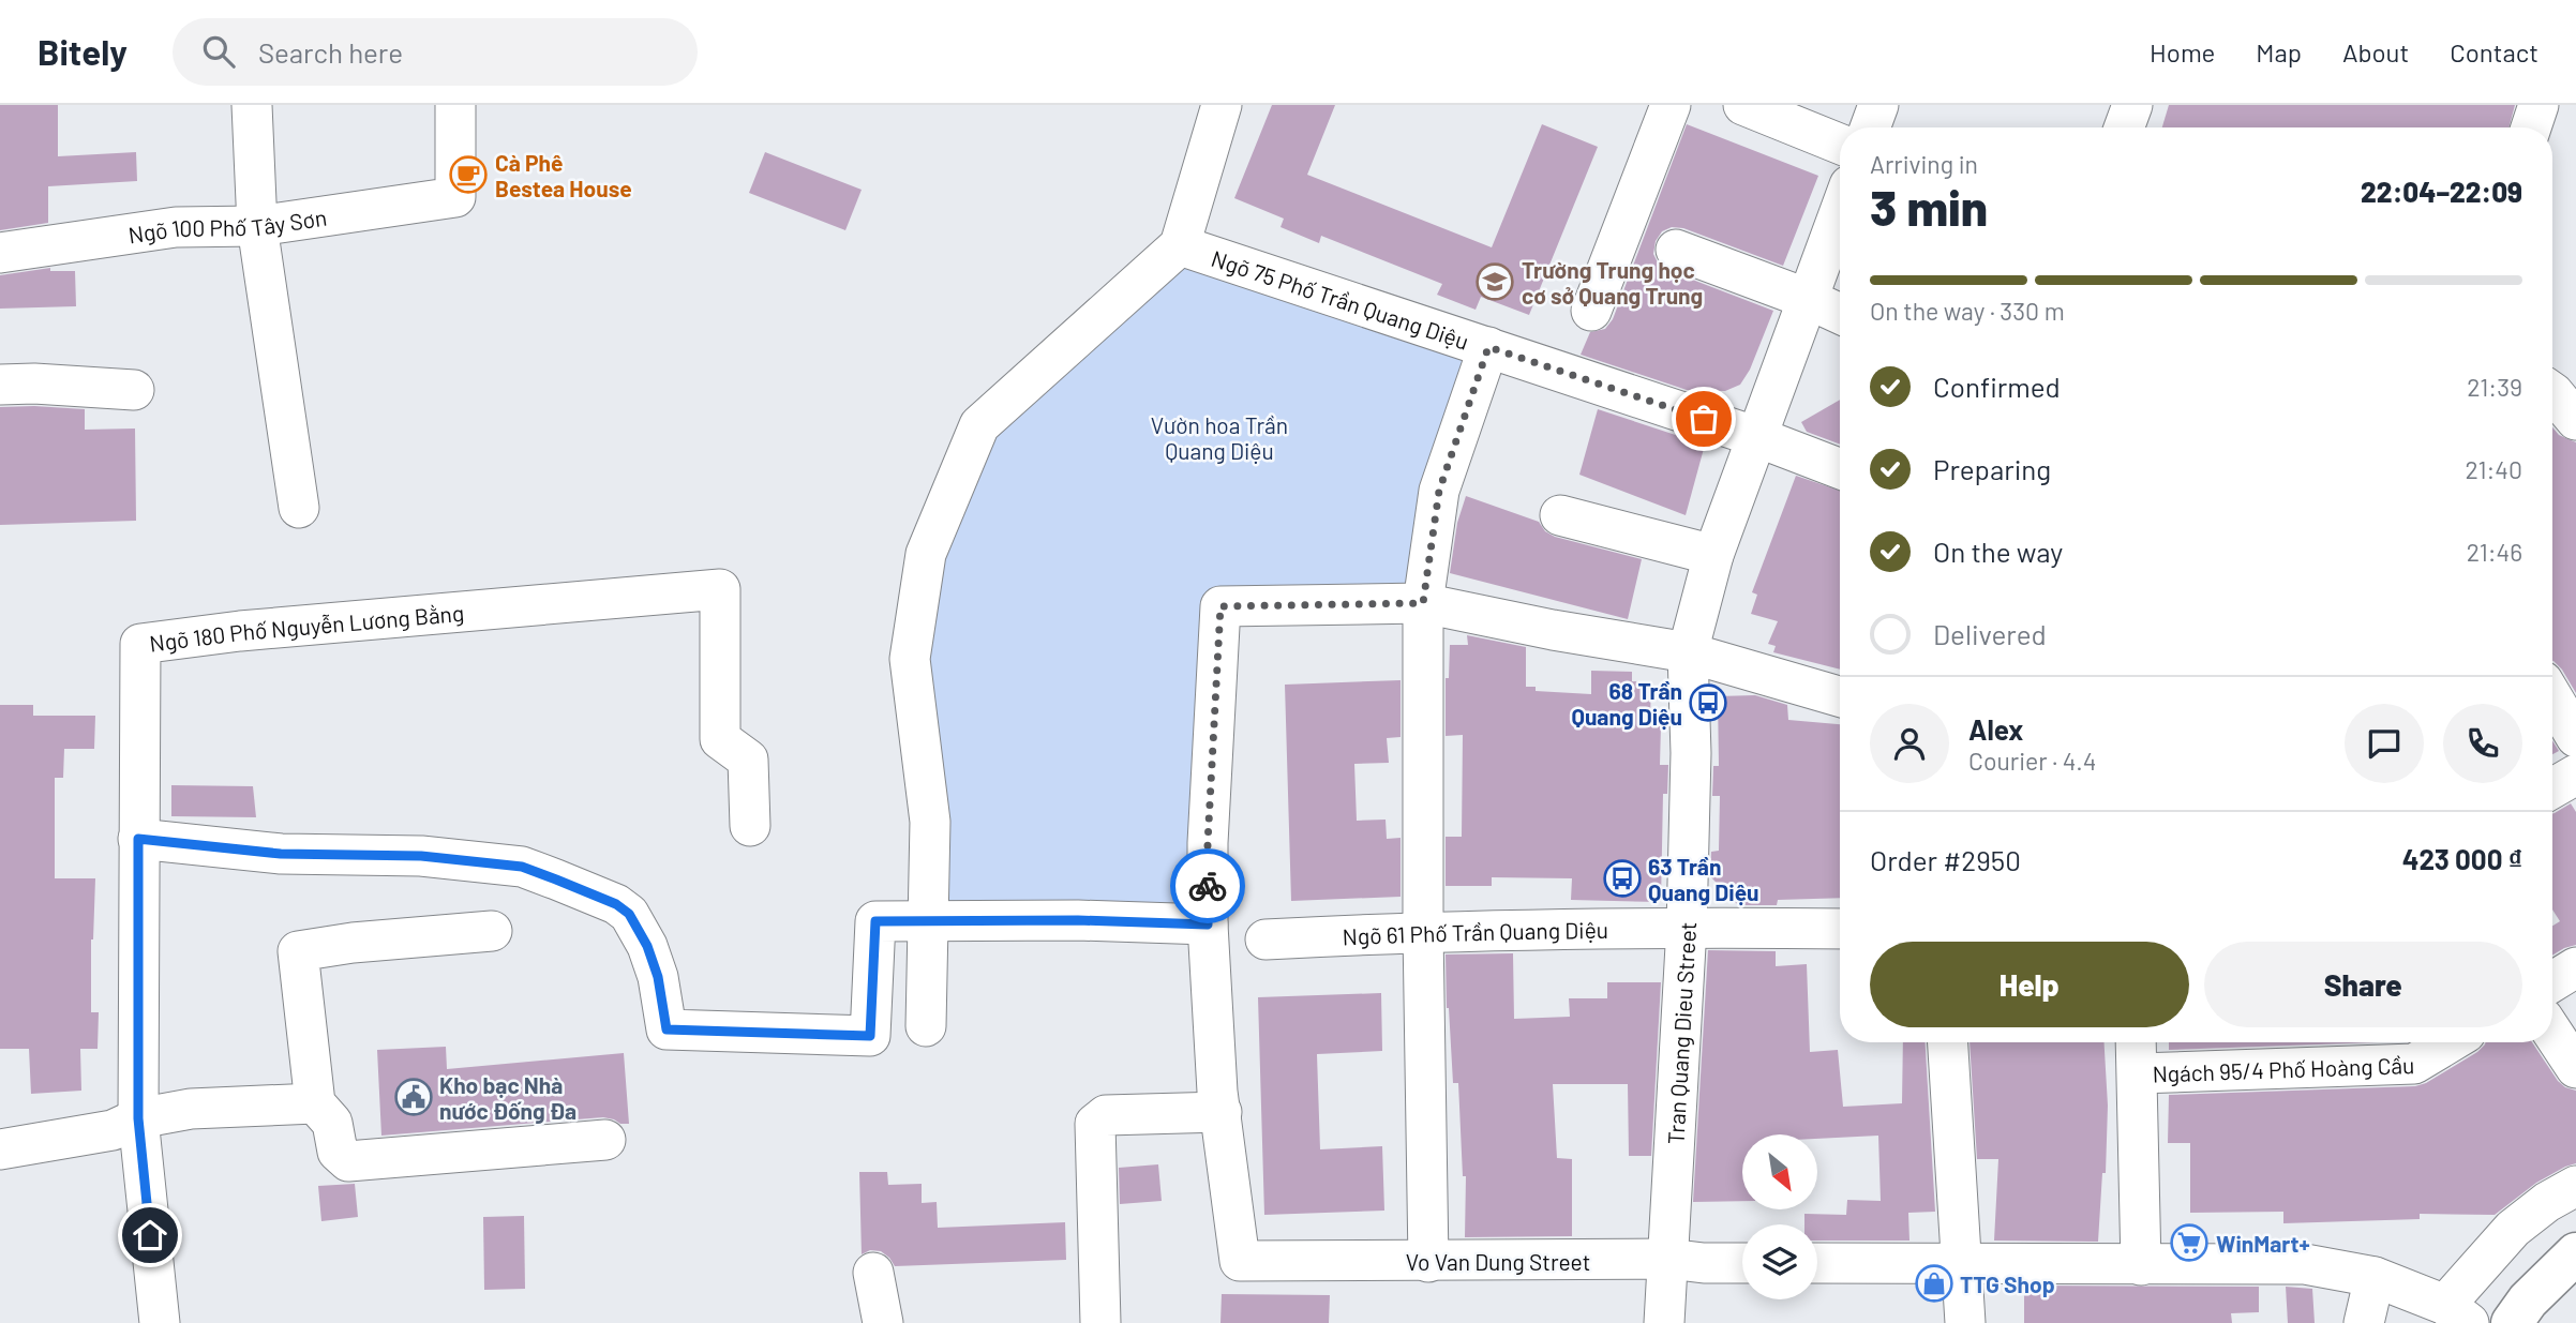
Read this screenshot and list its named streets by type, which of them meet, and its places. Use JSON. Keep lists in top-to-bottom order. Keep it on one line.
{"streets":{"street":["Ngõ 100 Phố Tây Sơn","Ngõ 75 Phố Trần Quang Diệu","Ngõ 180 Phố Nguyễn Lương Bằng","Ngõ 61 Phố Trần Quang Diệu","Tran Quang Dieu Street","Ngách 95/4 Phố Hoàng Cầu","Vo Van Dung Street"]},"crossings":[["Ngõ 75 Phố Trần Quang Diệu","Tran Quang Dieu Street"],["Ngõ 61 Phố Trần Quang Diệu","Tran Quang Dieu Street"],["Tran Quang Dieu Street","Vo Van Dung Street"]],"parks":["Vườn hoa Trần Quang Diệu"],"places":{"cafe":["Cà Phê Bestea House"],"school or university":["Trường Trung học cơ sở Quang Trung"],"bus stop":["68 Trần Quang Diệu","63 Trần Quang Diệu"],"public building":["Kho bạc Nhà nước Đống Đa"],"supermarket":["WinMart+"],"shop":["TTG Shop"]},"north":"bottom right","page":{"header":"Bitely","search":"Search here","nav":["Home","Map","About","Contact"],"heading":["3 min","Arriving in","22:04–22:09"],"panel":["Alex","Courier · 4.4","Order #2950","423 000 ₫"],"bar":"On the way · 330 m","list":[["Confirmed","21:39"],["Preparing","21:40"],["On the way","21:46"],"Delivered"],"buttons":["Help","Share"]}}
